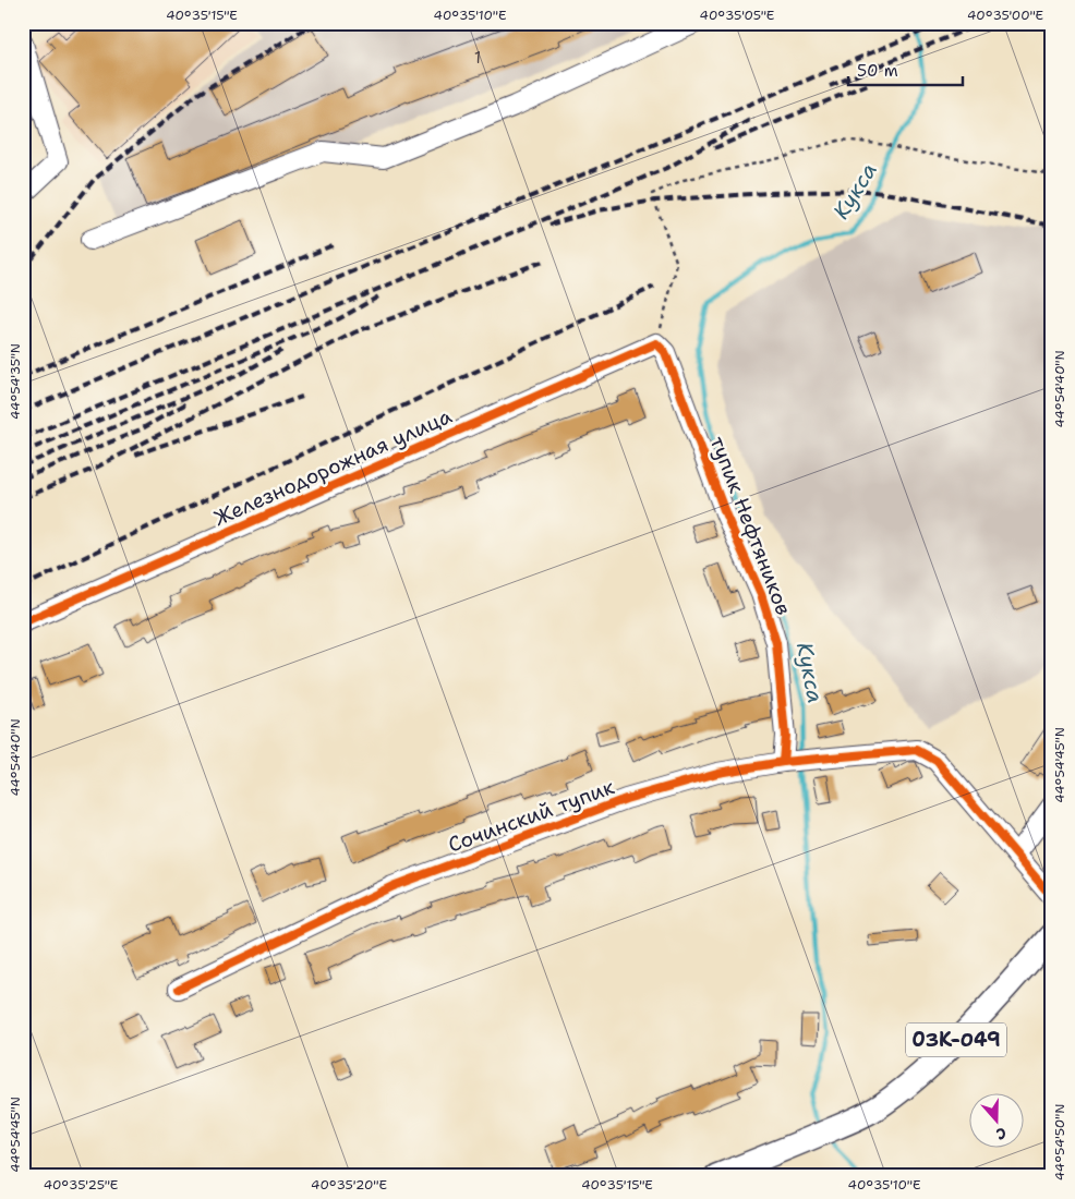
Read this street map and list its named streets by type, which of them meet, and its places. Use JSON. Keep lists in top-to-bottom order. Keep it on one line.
{"streets":{"main road":["03К-049"],"street":["Железнодорожная улица","тупик Нефтяников","Сочинский тупик"]},"crossings":[["Железнодорожная улица","тупик Нефтяников"],["тупик Нефтяников","Сочинский тупик"]],"water":["Кукса"],"house_numbers":["1"],"scale_bar":"50 m","north":"bottom","coordinates":["40°35'15\"E","40°35'10\"E","40°35'05\"E","40°35'00\"E","44°54'35\"N","44°54'40\"N","44°54'45\"N","44°54'50\"N","40°35'25\"E","40°35'20\"E"]}
